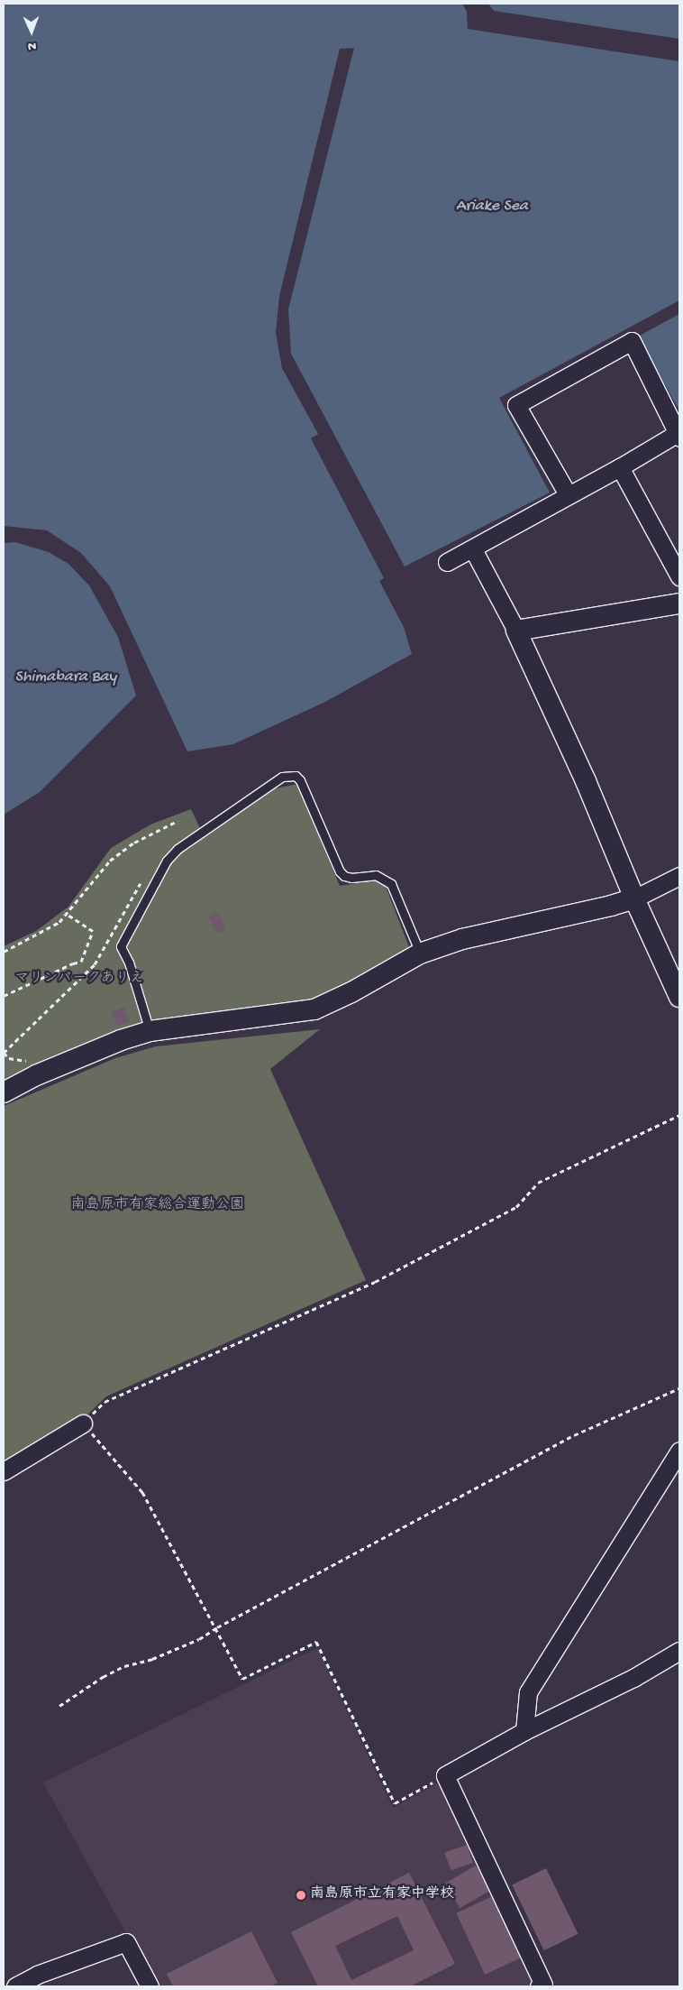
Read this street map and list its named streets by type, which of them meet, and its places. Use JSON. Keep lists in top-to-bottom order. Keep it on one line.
{"water":["Ariake Sea","Shimabara Bay"],"parks":["マリンパークありえ","南島原市有家総合運動公園"],"places":["南島原市立有家中学校"],"north":"bottom"}
